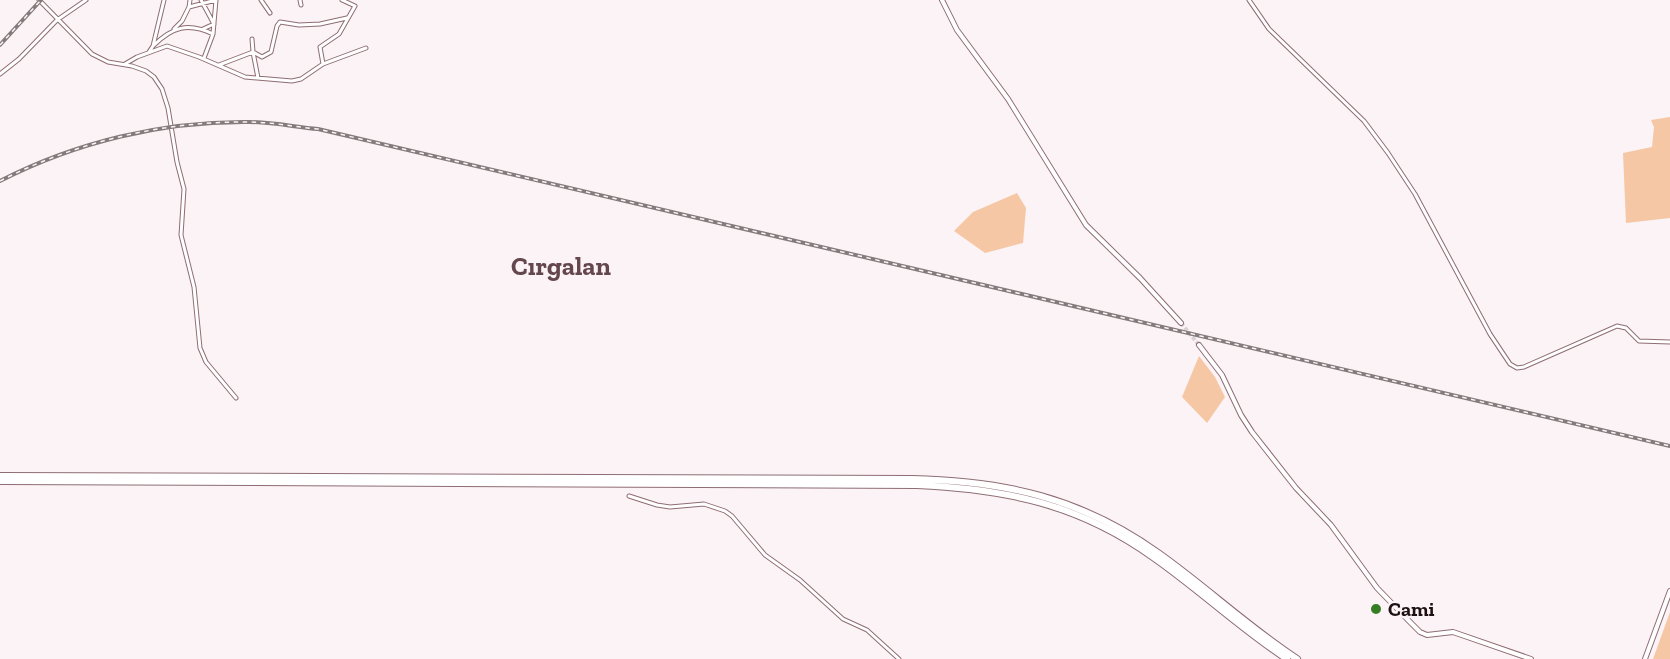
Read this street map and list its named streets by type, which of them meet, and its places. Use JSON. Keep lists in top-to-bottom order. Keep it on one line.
{"districts":["Cırgalan"],"places":["Cami"]}
